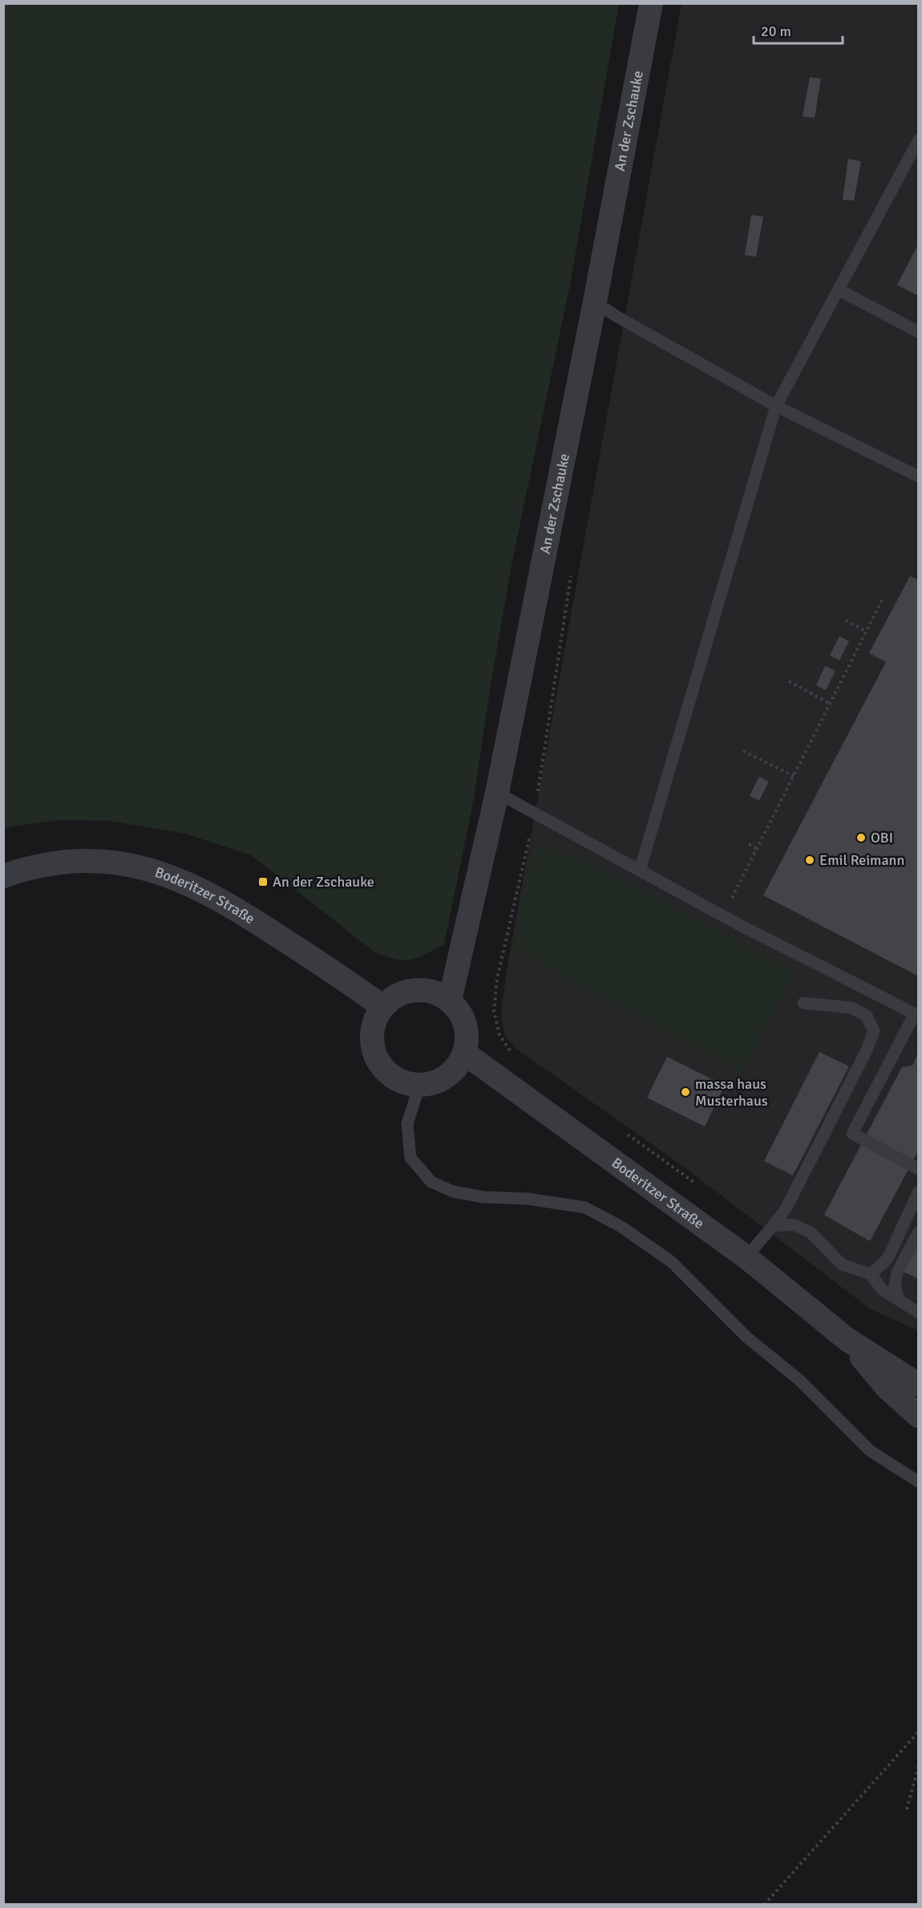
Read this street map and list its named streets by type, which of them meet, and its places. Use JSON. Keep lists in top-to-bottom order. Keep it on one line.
{"streets":{"street":["An der Zschauke","Boderitzer Straße"]},"crossings":[["An der Zschauke","Boderitzer Straße"]],"places":{"other":["OBI","Emil Reimann","massa haus Musterhaus"],"transit":["An der Zschauke"]},"scale_bar":"20 m"}
